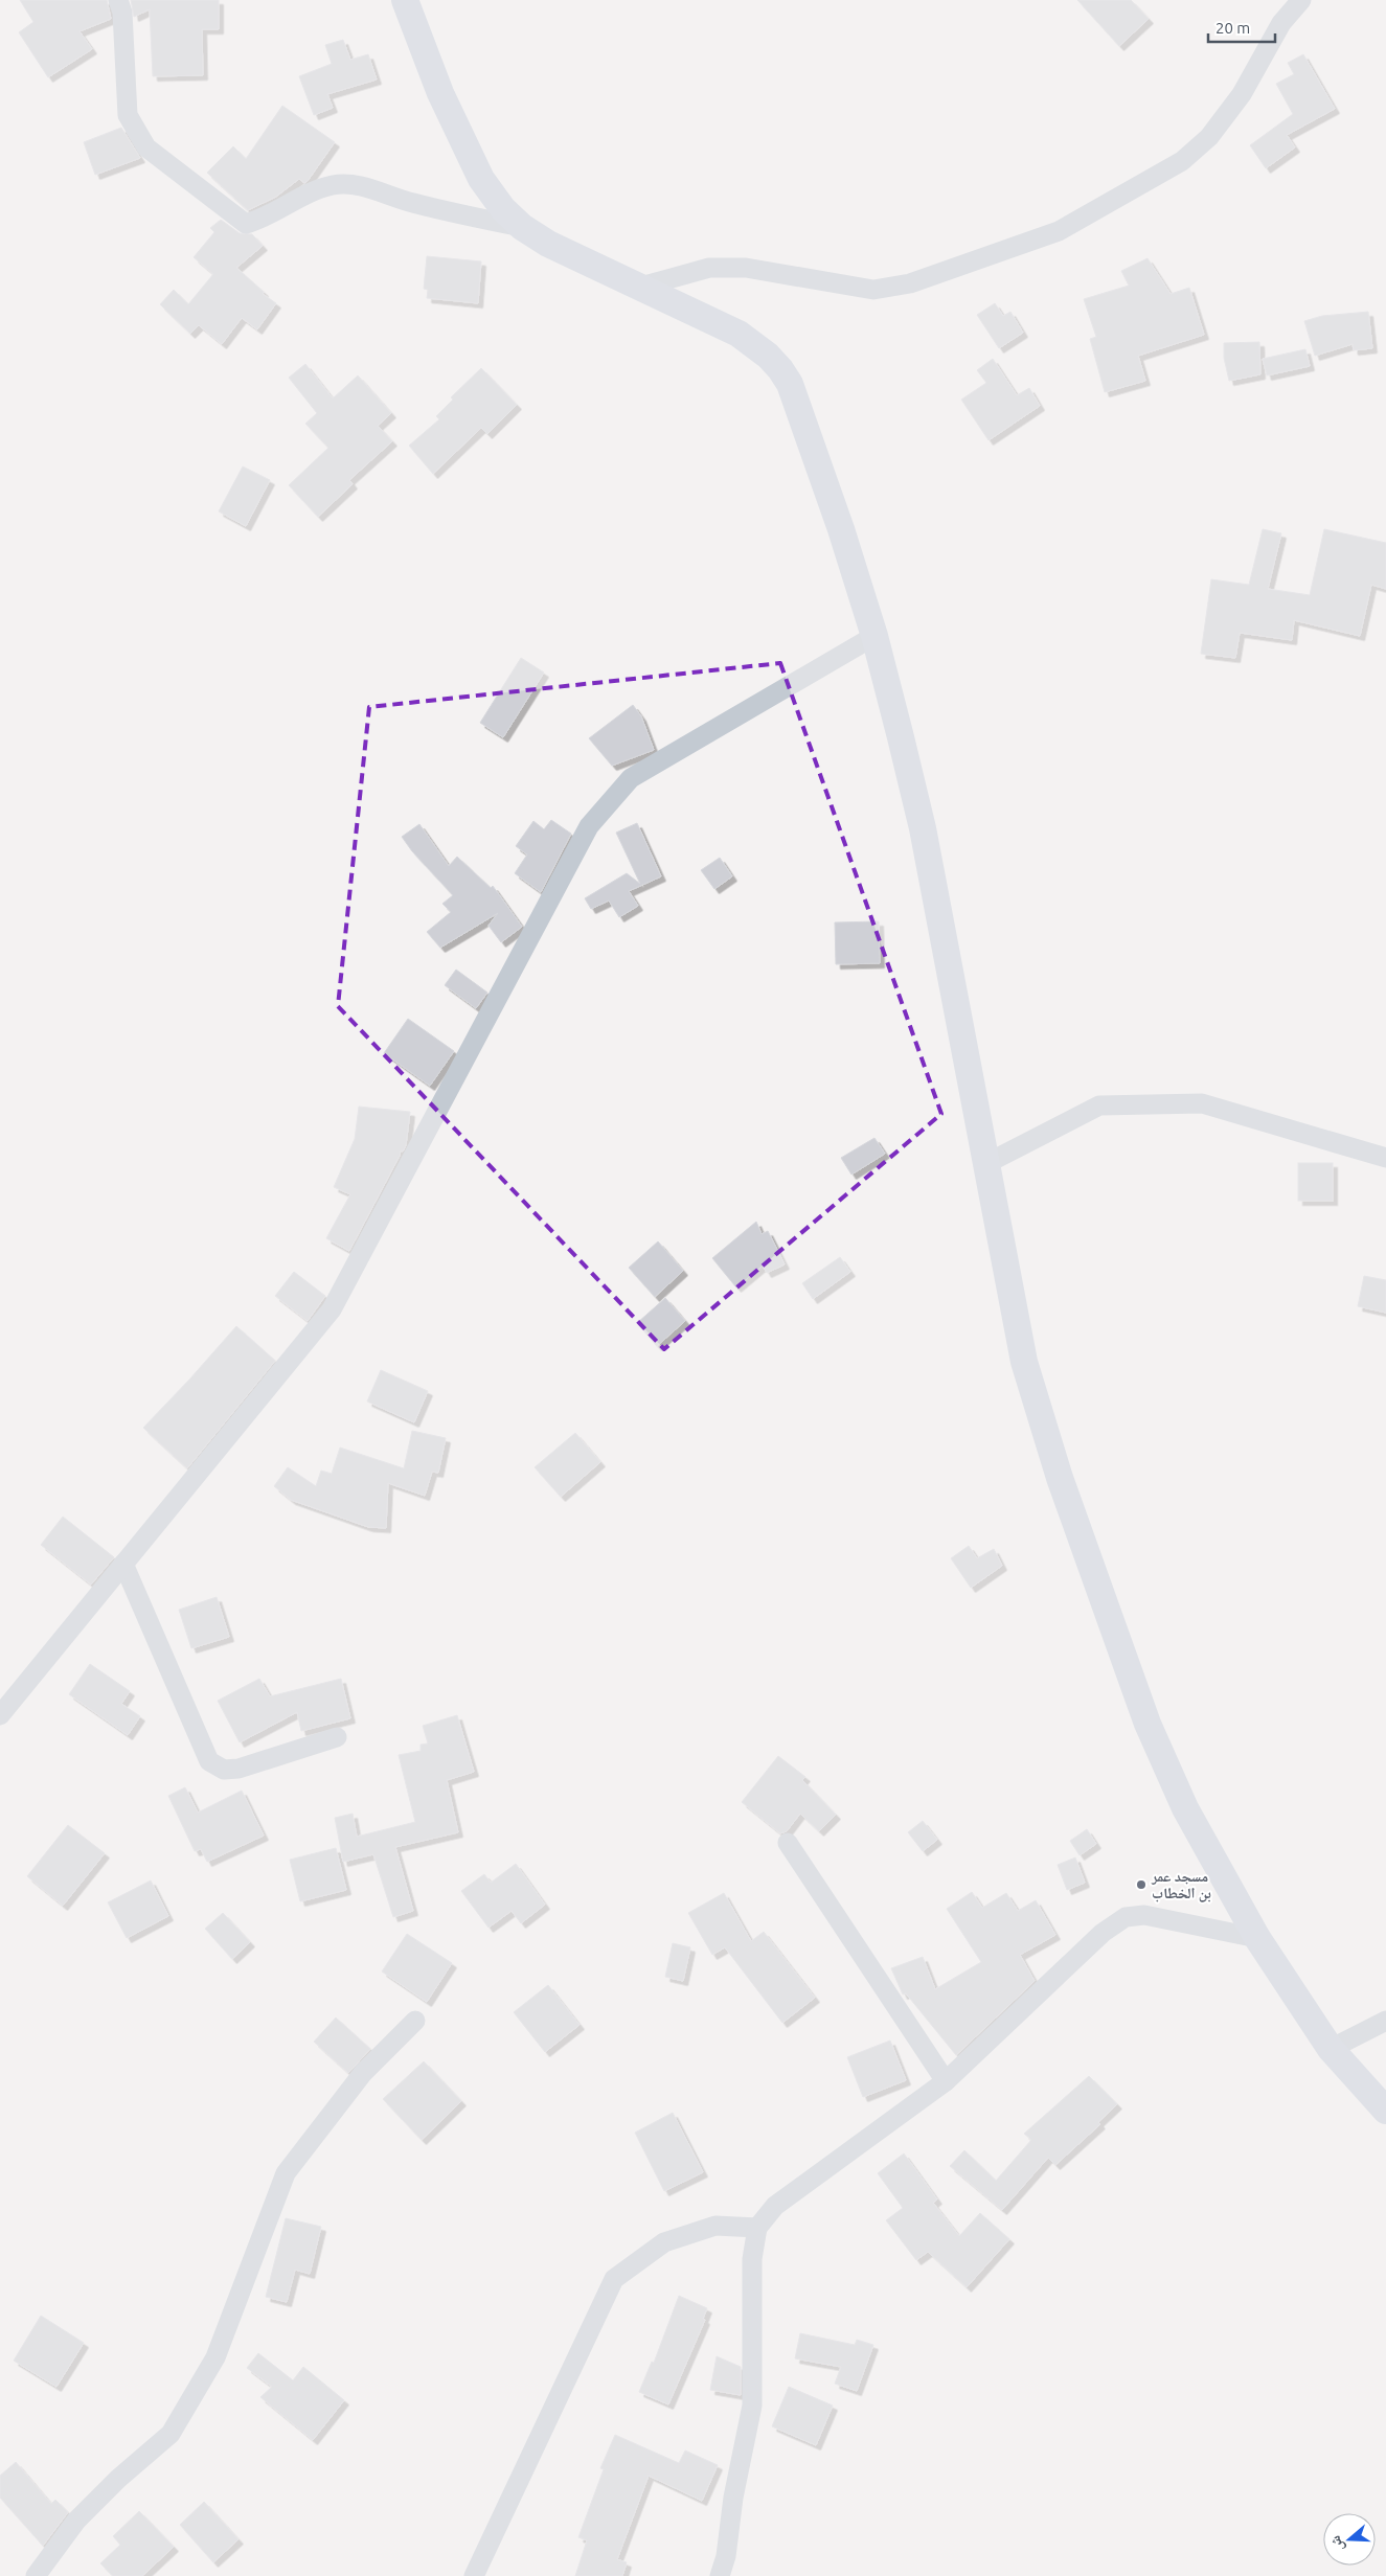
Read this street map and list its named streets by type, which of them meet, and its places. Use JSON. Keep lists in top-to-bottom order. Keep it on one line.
{"places":["مسجد عمر بن الخطاب"],"scale_bar":"20 m","north":"left"}
